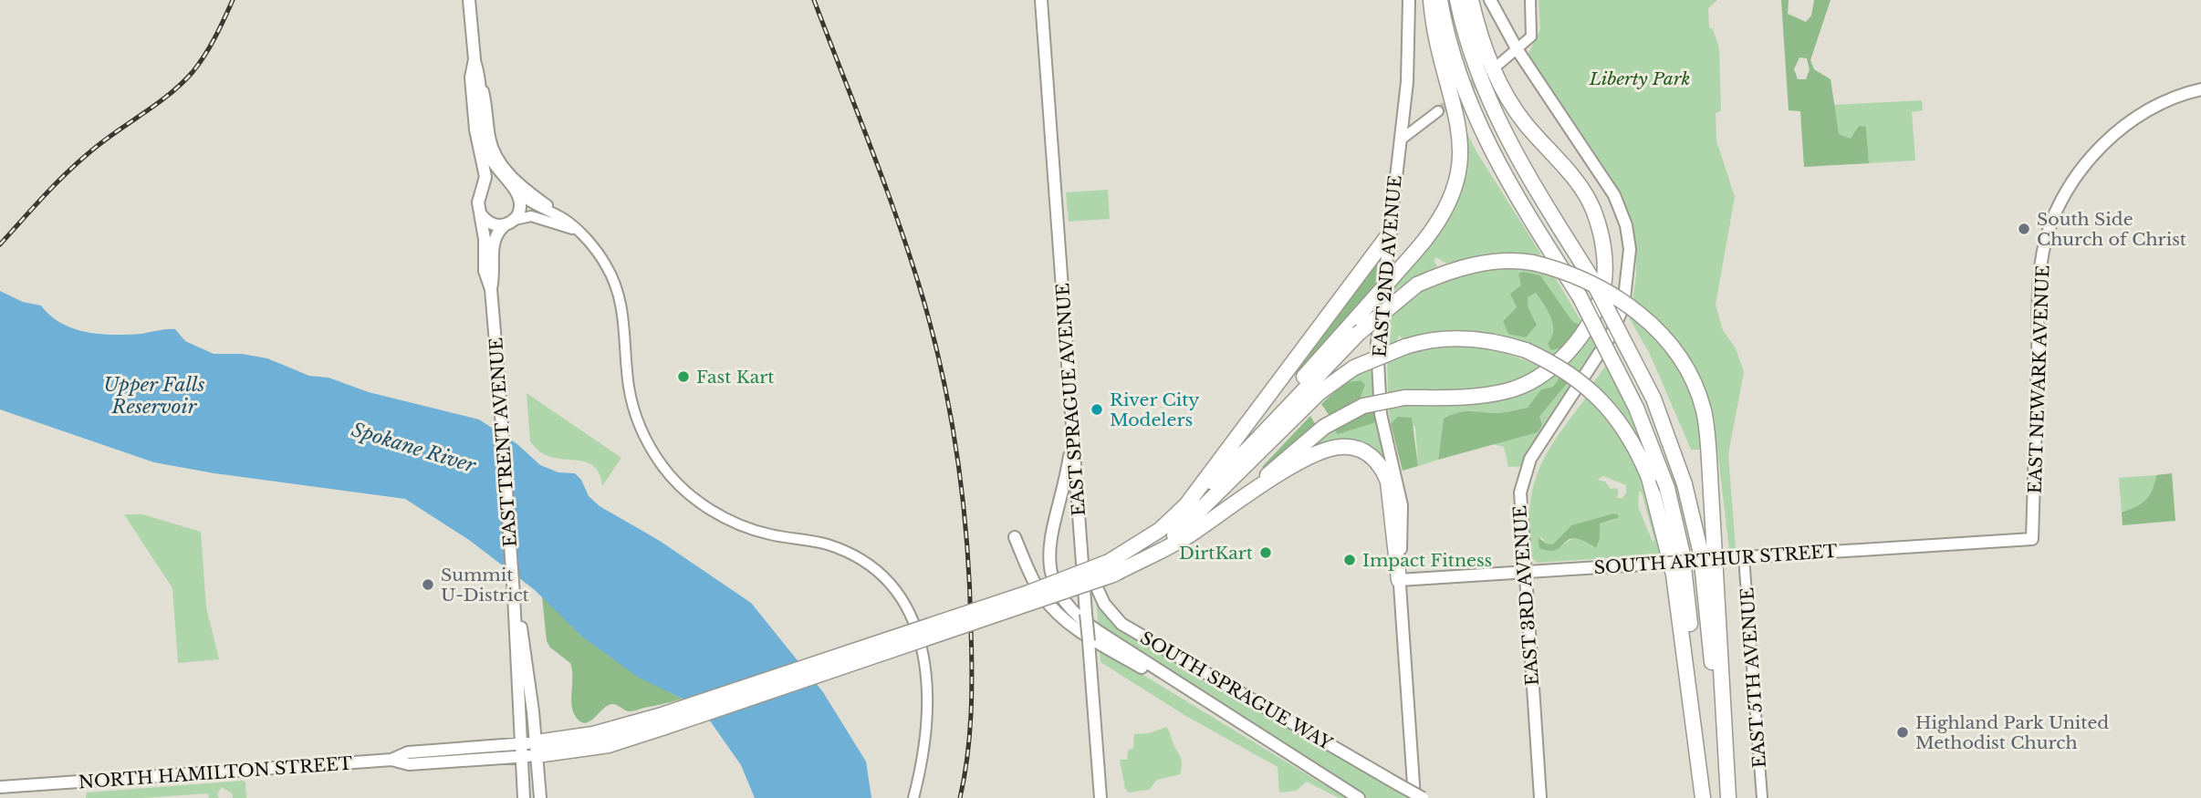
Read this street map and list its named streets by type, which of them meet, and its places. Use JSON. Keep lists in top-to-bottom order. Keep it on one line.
{"streets":{"main road":["EAST 2ND AVENUE","EAST NEWARK AVENUE","EAST SPRAGUE AVENUE","EAST TRENT AVENUE","SOUTH ARTHUR STREET","EAST 3RD AVENUE","SOUTH SPRAGUE WAY","NORTH HAMILTON STREET"],"street":["EAST 5TH AVENUE"]},"crossings":[["EAST 2ND AVENUE","SOUTH ARTHUR STREET"],["EAST NEWARK AVENUE","SOUTH ARTHUR STREET"],["EAST SPRAGUE AVENUE","SOUTH SPRAGUE WAY"],["EAST TRENT AVENUE","NORTH HAMILTON STREET"],["SOUTH ARTHUR STREET","EAST 3RD AVENUE"],["SOUTH ARTHUR STREET","EAST 5TH AVENUE"]],"water":["Upper Falls Reservoir","Spokane River"],"parks":["Liberty Park"],"places":["South Side Church of Christ","Fast Kart","River City Modelers","DirtKart","Impact Fitness","Summit U-District","Highland Park United Methodist Church"]}
